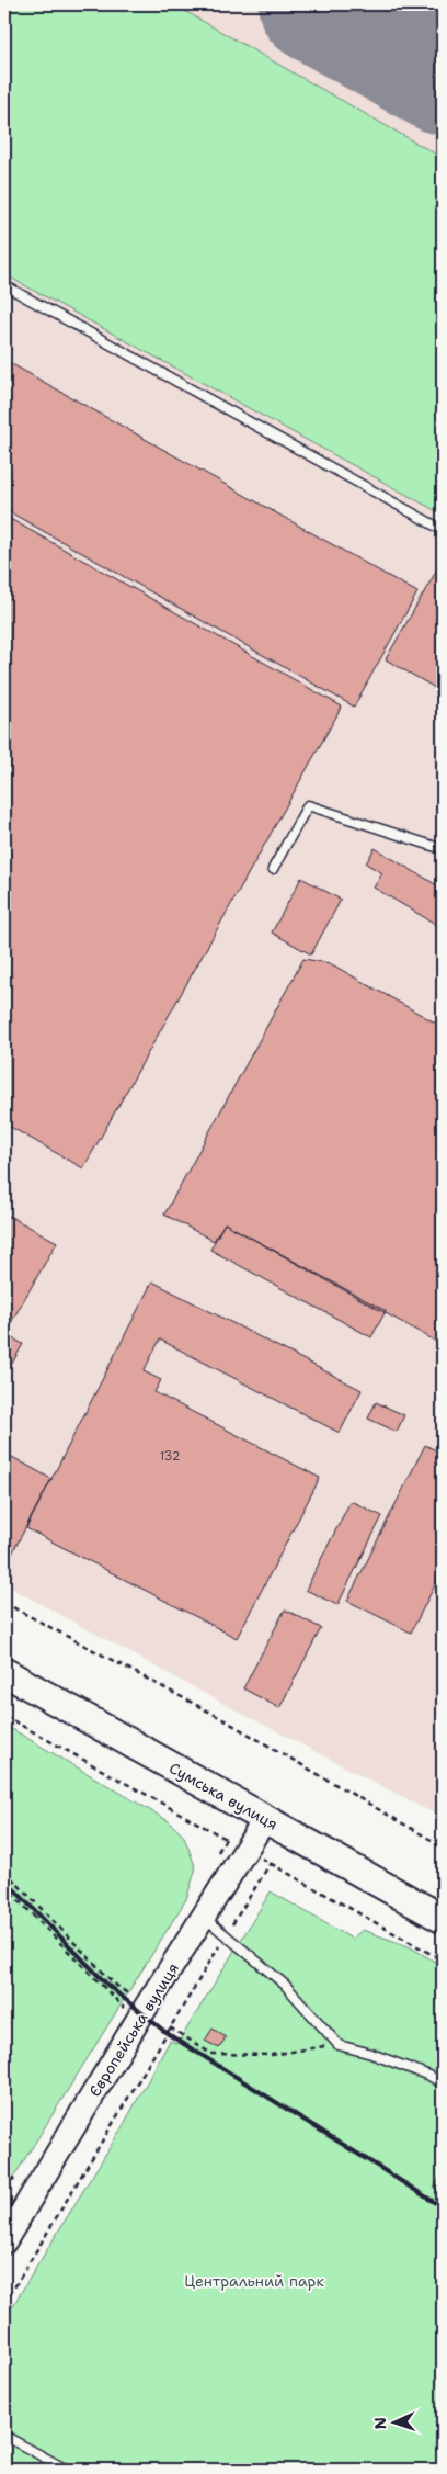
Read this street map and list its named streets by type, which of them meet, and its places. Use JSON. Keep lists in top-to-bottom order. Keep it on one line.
{"streets":{"main road":["Сумська вулиця","Європейська вулиця"]},"crossings":[["Сумська вулиця","Європейська вулиця"]],"parks":["Центральний парк"],"house_numbers":["132"],"north":"left"}
